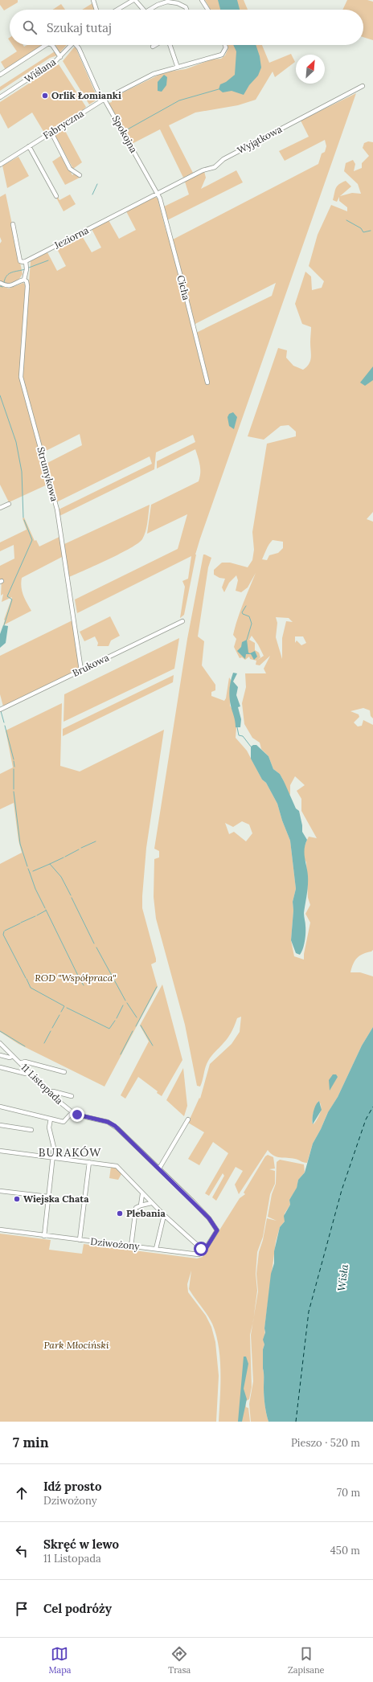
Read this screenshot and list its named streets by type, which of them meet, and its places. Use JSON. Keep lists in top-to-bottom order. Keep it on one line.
{"streets":{"street":["Wiślana","Fabryczna","Spokojna","Wyjątkowa","Jeziorna","Cicha","Strumykowa","Brukowa","11 Listopada","Dziwożony"]},"crossings":[["Fabryczna","Spokojna"],["Spokojna","Wyjątkowa"],["Spokojna","Jeziorna"],["Spokojna","Cicha"],["Wyjątkowa","Jeziorna"],["Wyjątkowa","Cicha"],["Jeziorna","Cicha"],["Strumykowa","Brukowa"],["11 Listopada","Dziwożony"]],"districts":["BURAKÓW"],"water":["Wisła"],"parks":["ROD \"Współpraca\"","Park Młociński"],"places":["Orlik Łomianki","Wiejska Chata","Plebania"],"north":"top right","page":{"search":"Szukaj tutaj","heading":["7 min","Pieszo · 520 m"],"list":[["Idź prosto","Dziwożony","70 m"],["Skręć w lewo","11 Listopada","450 m"],"Cel podróży"],"nav":["Mapa","Trasa","Zapisane"]}}
